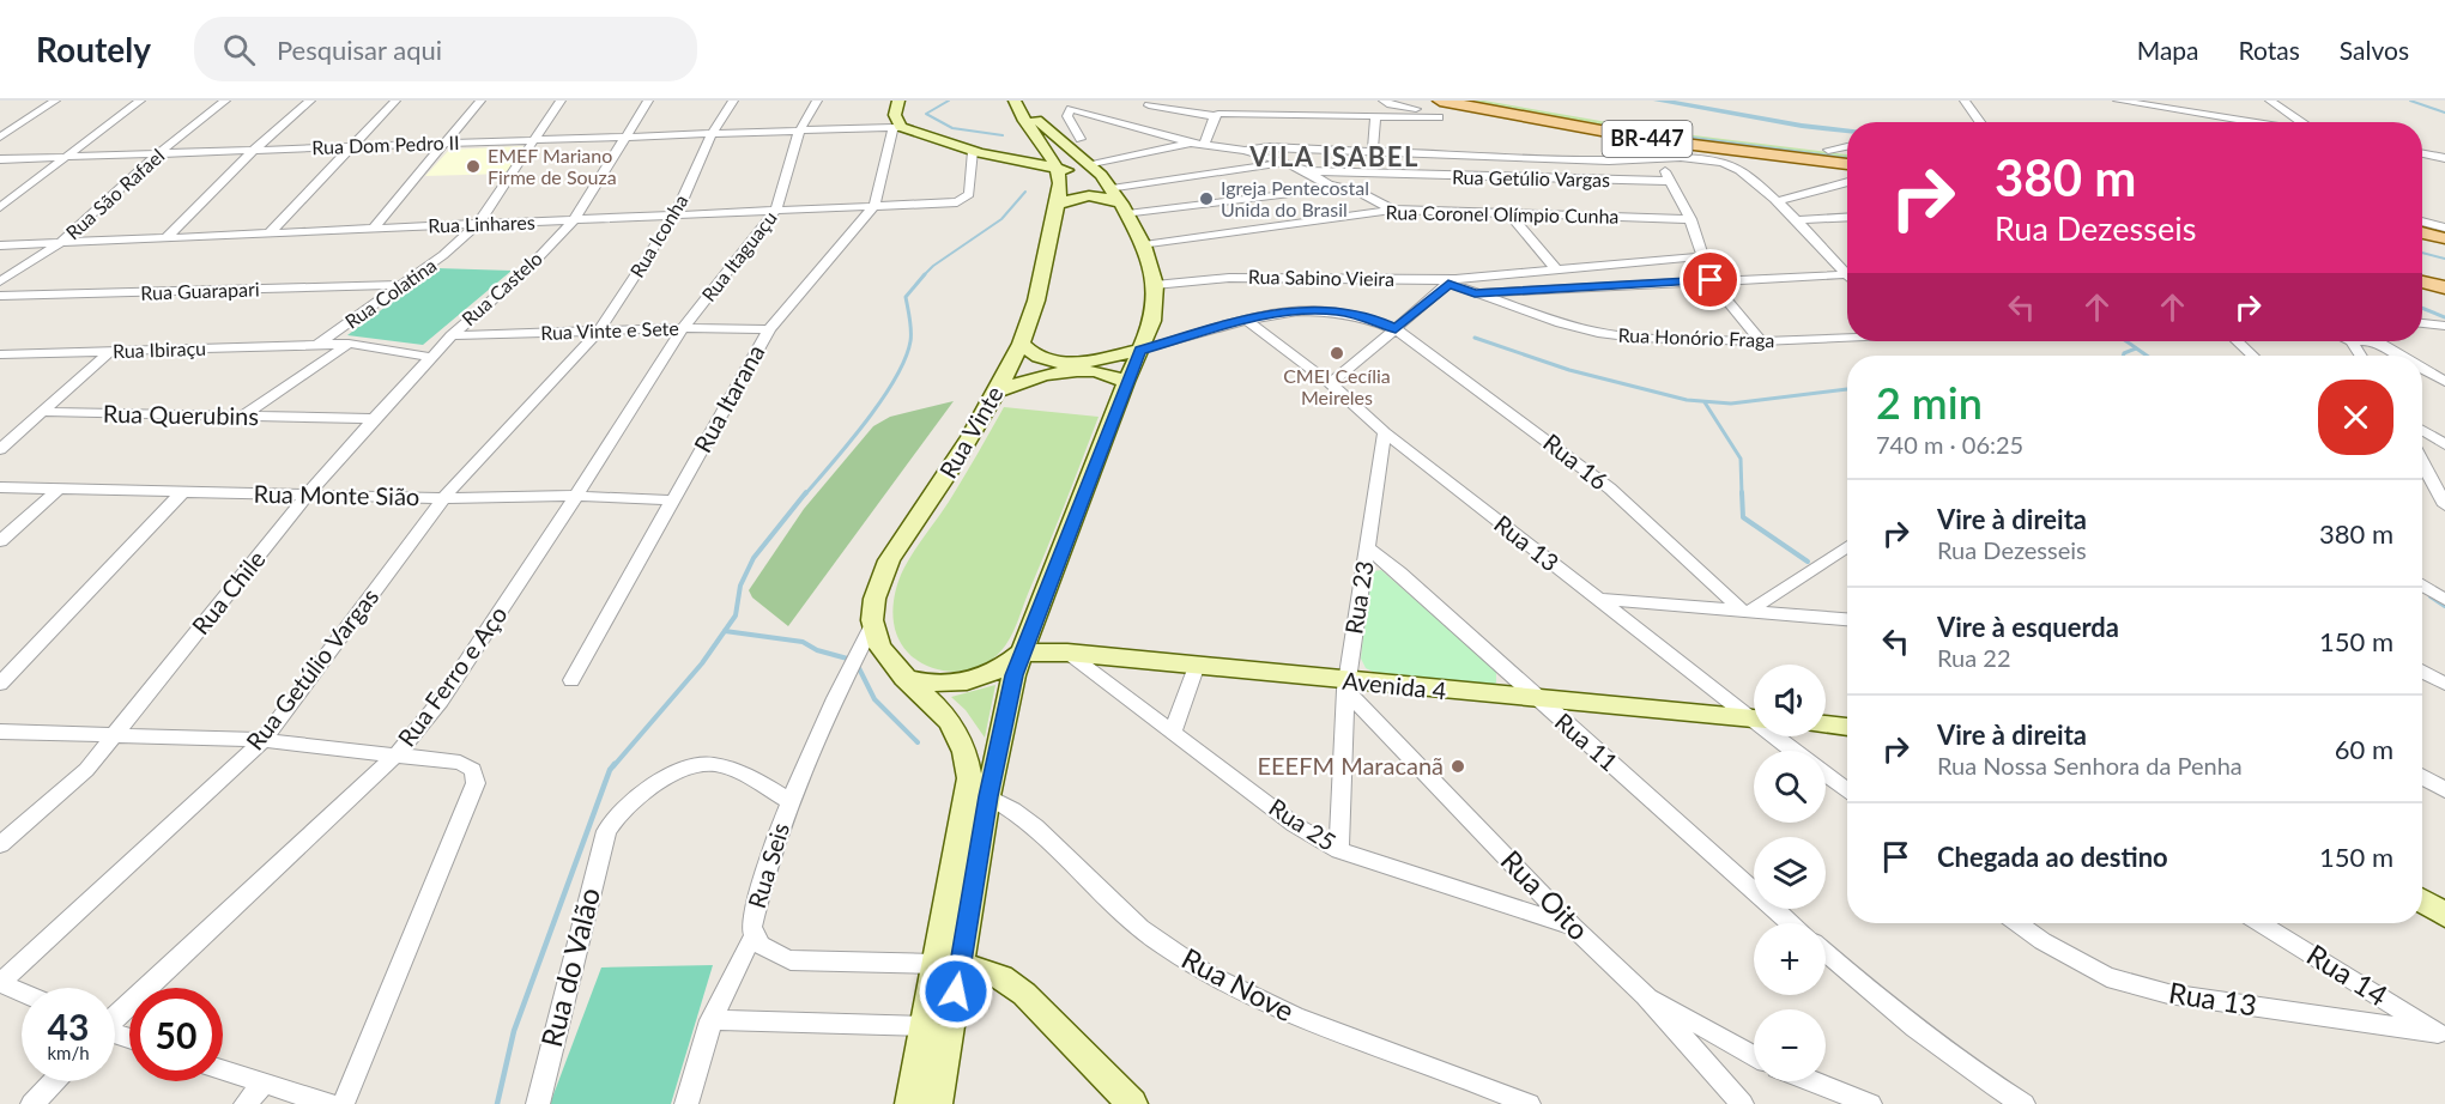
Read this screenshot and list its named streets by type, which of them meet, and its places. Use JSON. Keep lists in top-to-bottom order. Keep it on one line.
{"streets":{"main road":["BR-447","Rua Vinte","Avenida 4"],"street":["Rua Dom Pedro II","Rua Getúlio Vargas","Rua São Rafael","Rua Coronel Olímpio Cunha","Rua Linhares","Rua Iconha","Rua Itaguaçu","Rua Sabino Vieira","Rua Castelo","Rua Guarapari","Rua Colatina","Rua Vinte e Sete","Rua Honório Fraga","Rua Ibiraçu","Rua Itarana","Rua Querubins","Rua 16","Rua Monte Sião","Rua 13","Rua Chile","Rua 23","Rua Ferro e Aço","Rua 11","Rua 25","Rua Seis","Rua Oito","Rua do Valão","Rua 14","Rua Nove"]},"crossings":[["Rua Dom Pedro II","Rua São Rafael"],["Rua Dom Pedro II","Rua Iconha"],["Rua Dom Pedro II","Rua Itaguaçu"],["Rua Dom Pedro II","Rua Castelo"],["Rua Dom Pedro II","Rua Colatina"],["Rua Dom Pedro II","Rua Itarana"],["Rua Getúlio Vargas","Rua Iconha"],["Rua Getúlio Vargas","Rua Vinte e Sete"],["Rua Getúlio Vargas","Rua Monte Sião"],["Rua São Rafael","Rua Linhares"],["Rua Linhares","Rua Iconha"],["Rua Linhares","Rua Itaguaçu"],["Rua Linhares","Rua Castelo"],["Rua Linhares","Rua Colatina"],["Rua Linhares","Rua Itarana"],["Rua Iconha","Rua Vinte e Sete"],["Rua Itaguaçu","Rua Vinte e Sete"],["Rua Itaguaçu","Rua Ferro e Aço"],["Rua Sabino Vieira","Rua Honório Fraga"],["Rua Castelo","Rua Vinte e Sete"],["Rua Castelo","Rua Chile"],["Rua Guarapari","Rua Colatina"],["Rua Colatina","Rua Ibiraçu"],["Rua Vinte e Sete","Rua Itarana"],["Rua Vinte e Sete","Rua Chile"],["Rua Vinte e Sete","Rua Ferro e Aço"],["Rua Itarana","Rua Monte Sião"],["Rua Querubins","Rua Chile"],["Rua Vinte","Rua Seis"],["Rua 16","Rua 13"],["Rua Monte Sião","Rua Chile"],["Rua Monte Sião","Rua Ferro e Aço"],["Rua 13","Rua 23"],["Rua 13","Rua 14"],["Rua 23","Avenida 4"],["Rua 23","Rua 11"],["Rua 23","Rua 25"],["Rua 23","Rua Oito"],["Avenida 4","Rua 11"],["Avenida 4","Rua 25"],["Avenida 4","Rua Oito"],["Rua 25","Rua Oito"],["Rua Seis","Rua do Valão"]],"districts":["VILA ISABEL"],"places":["EMEF Mariano Firme de Souza","Igreja Pentecostal Unida do Brasil","CMEI Cecília Meireles","EEEFM Maracanã"],"page":{"header":"Routely","search":"Pesquisar aqui","nav":["Mapa","Rotas","Salvos"],"turn":["380 m","Rua Dezesseis"],"heading":["2 min","740 m · 06:25"],"list":[{"name":"Vire à direita","note":"Rua Dezesseis","value":"380 m"},{"name":"Vire à esquerda","note":"Rua 22","value":"150 m"},{"name":"Vire à direita","note":"Rua Nossa Senhora da Penha","value":"60 m"},{"name":"Chegada ao destino","value":"150 m"}],"map_buttons":["+","−"],"speed":"43 km/h","limit":"50"}}
